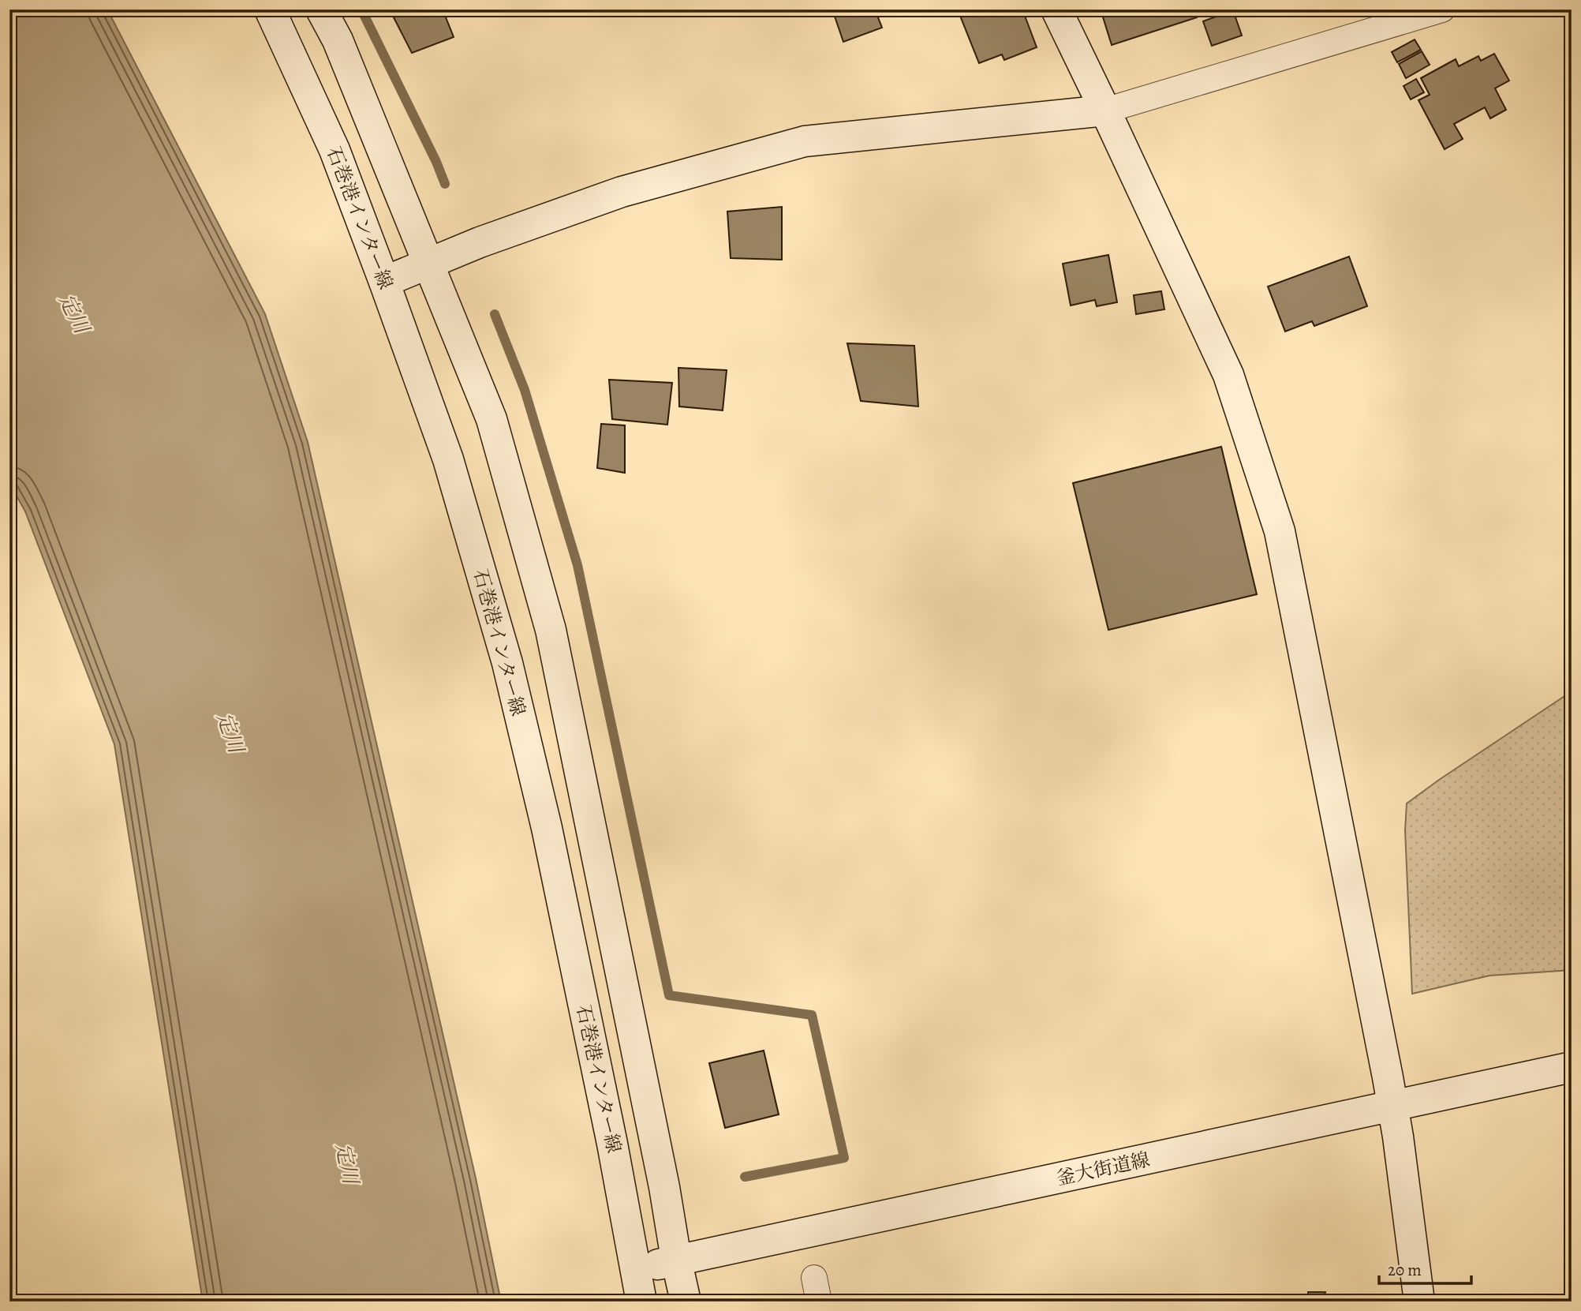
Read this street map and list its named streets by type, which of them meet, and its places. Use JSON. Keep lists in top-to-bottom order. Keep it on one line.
{"streets":{"street":["石巻港インター線","釜大街道線"]},"crossings":[["石巻港インター線","釜大街道線"]],"water":["定川"],"scale_bar":"20 m"}
